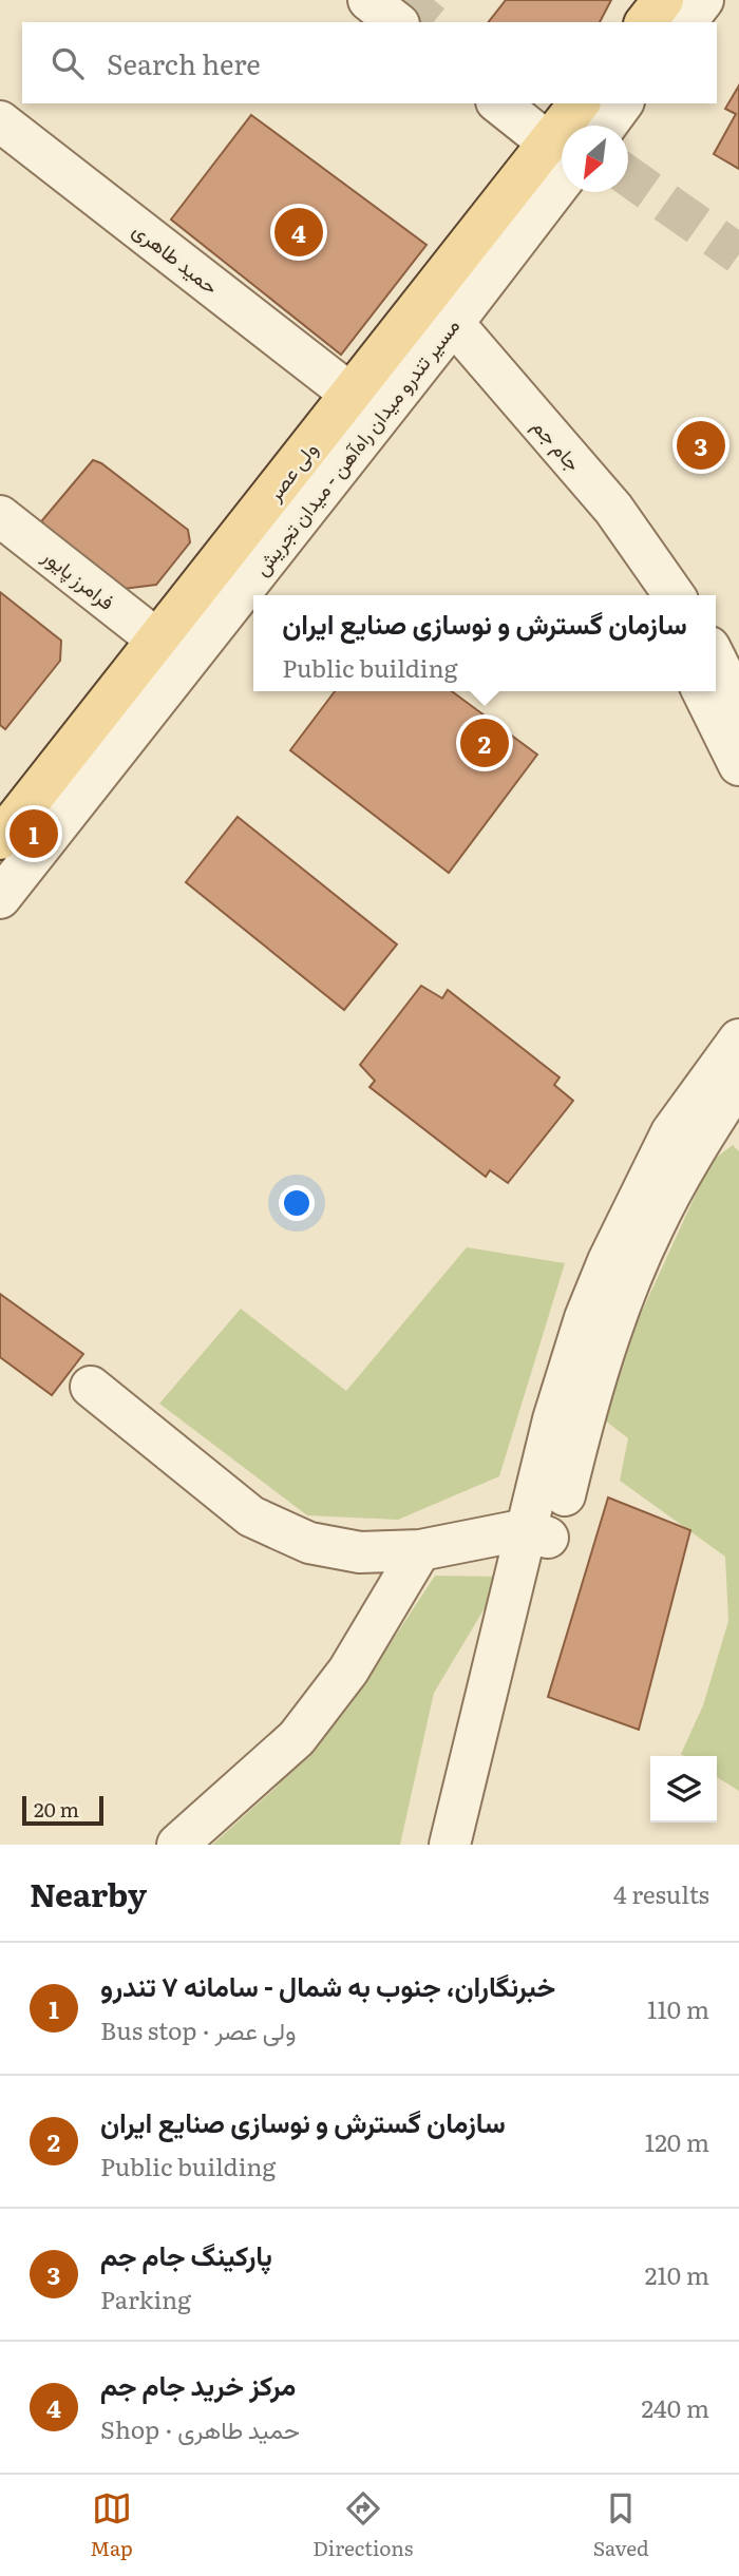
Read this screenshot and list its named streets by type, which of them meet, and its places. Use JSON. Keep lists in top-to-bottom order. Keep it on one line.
{"streets":{"main road":["ولی عصر"],"street":["حمید طاهری","جام جم","مسیر تندرو میدان راه‌آهن - میدان تجریش","فرامرز پایور"]},"crossings":[["حمید طاهری","ولی عصر"],["جام جم","مسیر تندرو میدان راه‌آهن - میدان تجریش"],["جام جم","ولی عصر"],["مسیر تندرو میدان راه‌آهن - میدان تجریش","ولی عصر"],["ولی عصر","فرامرز پایور"]],"scale_bar":"20 m","north":"bottom left","page":{"search":"Search here","pins":["4","3","2","1"],"popup":["سازمان گسترش و نوسازی صنایع ایران","Public building"],"scale":"20 m","heading":["Nearby","4 results"],"list":[{"mark":"1","name":"خبرنگاران، جنوب به شمال - سامانه ۷ تندرو","note":"Bus stop · ولی عصر","value":"110 m"},{"mark":"2","name":"سازمان گسترش و نوسازی صنایع ایران","note":"Public building","value":"120 m"},{"mark":"3","name":"پارکینگ جام جم","note":"Parking","value":"210 m"},{"mark":"4","name":"مرکز خرید جام جم","note":"Shop · حمید طاهری","value":"240 m"}],"nav":["Map","Directions","Saved"]}}
